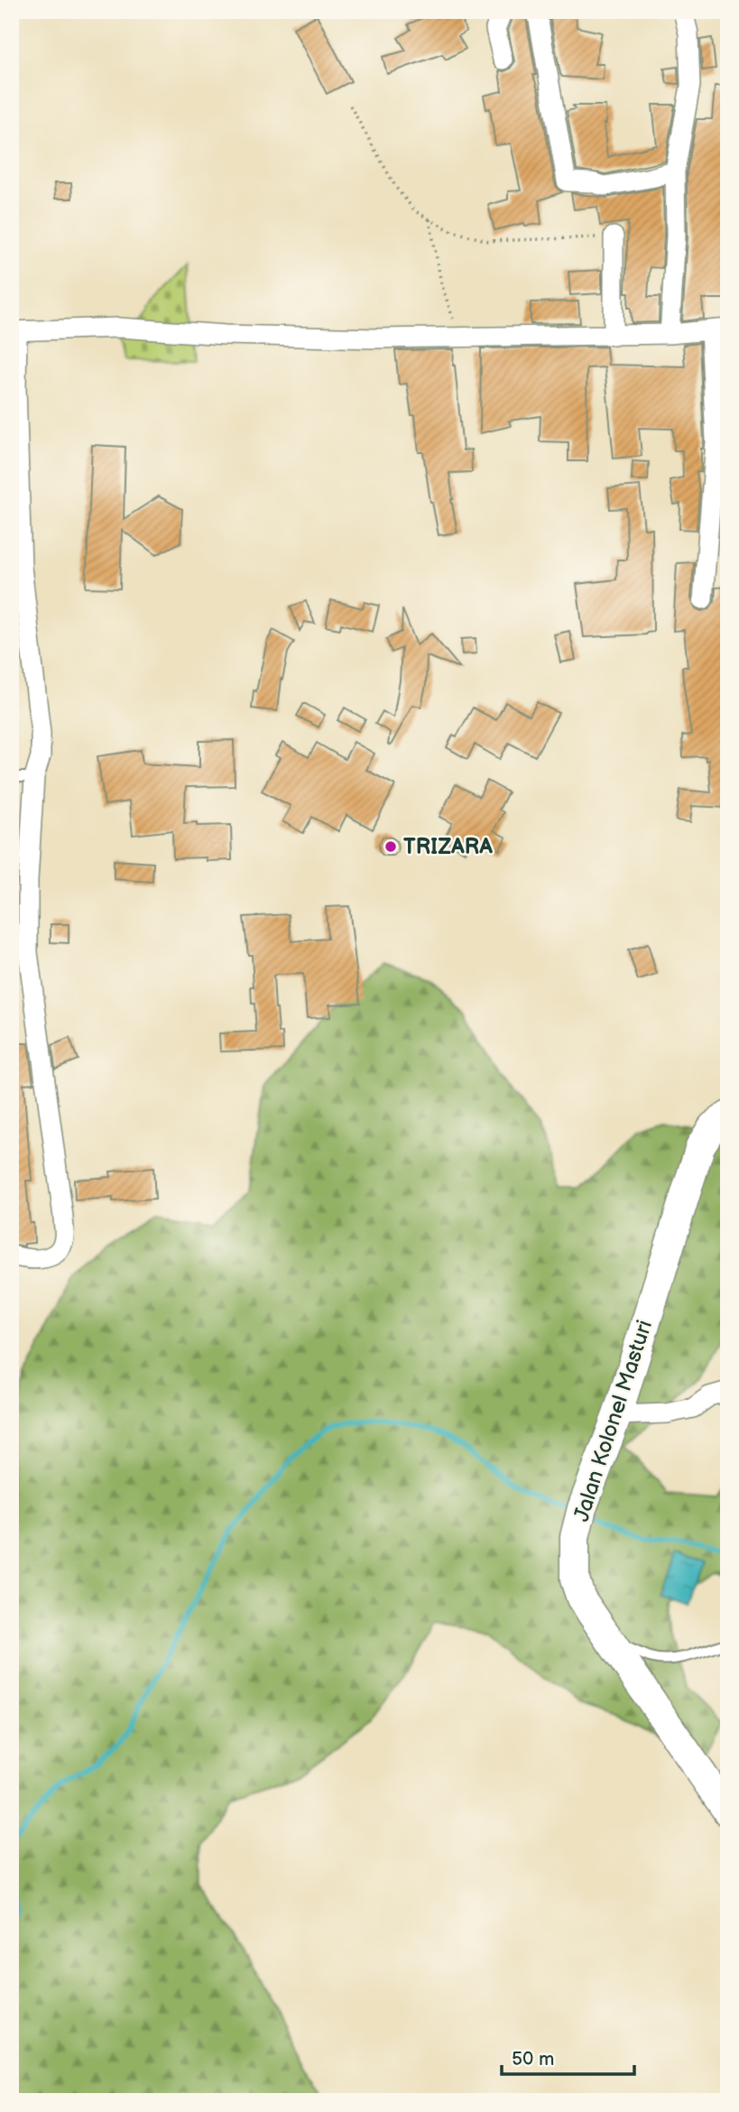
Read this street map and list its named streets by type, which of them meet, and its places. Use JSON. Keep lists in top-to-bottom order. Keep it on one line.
{"streets":{"main road":["Jalan Kolonel Masturi"]},"places":["TRIZARA"],"scale_bar":"50 m"}
